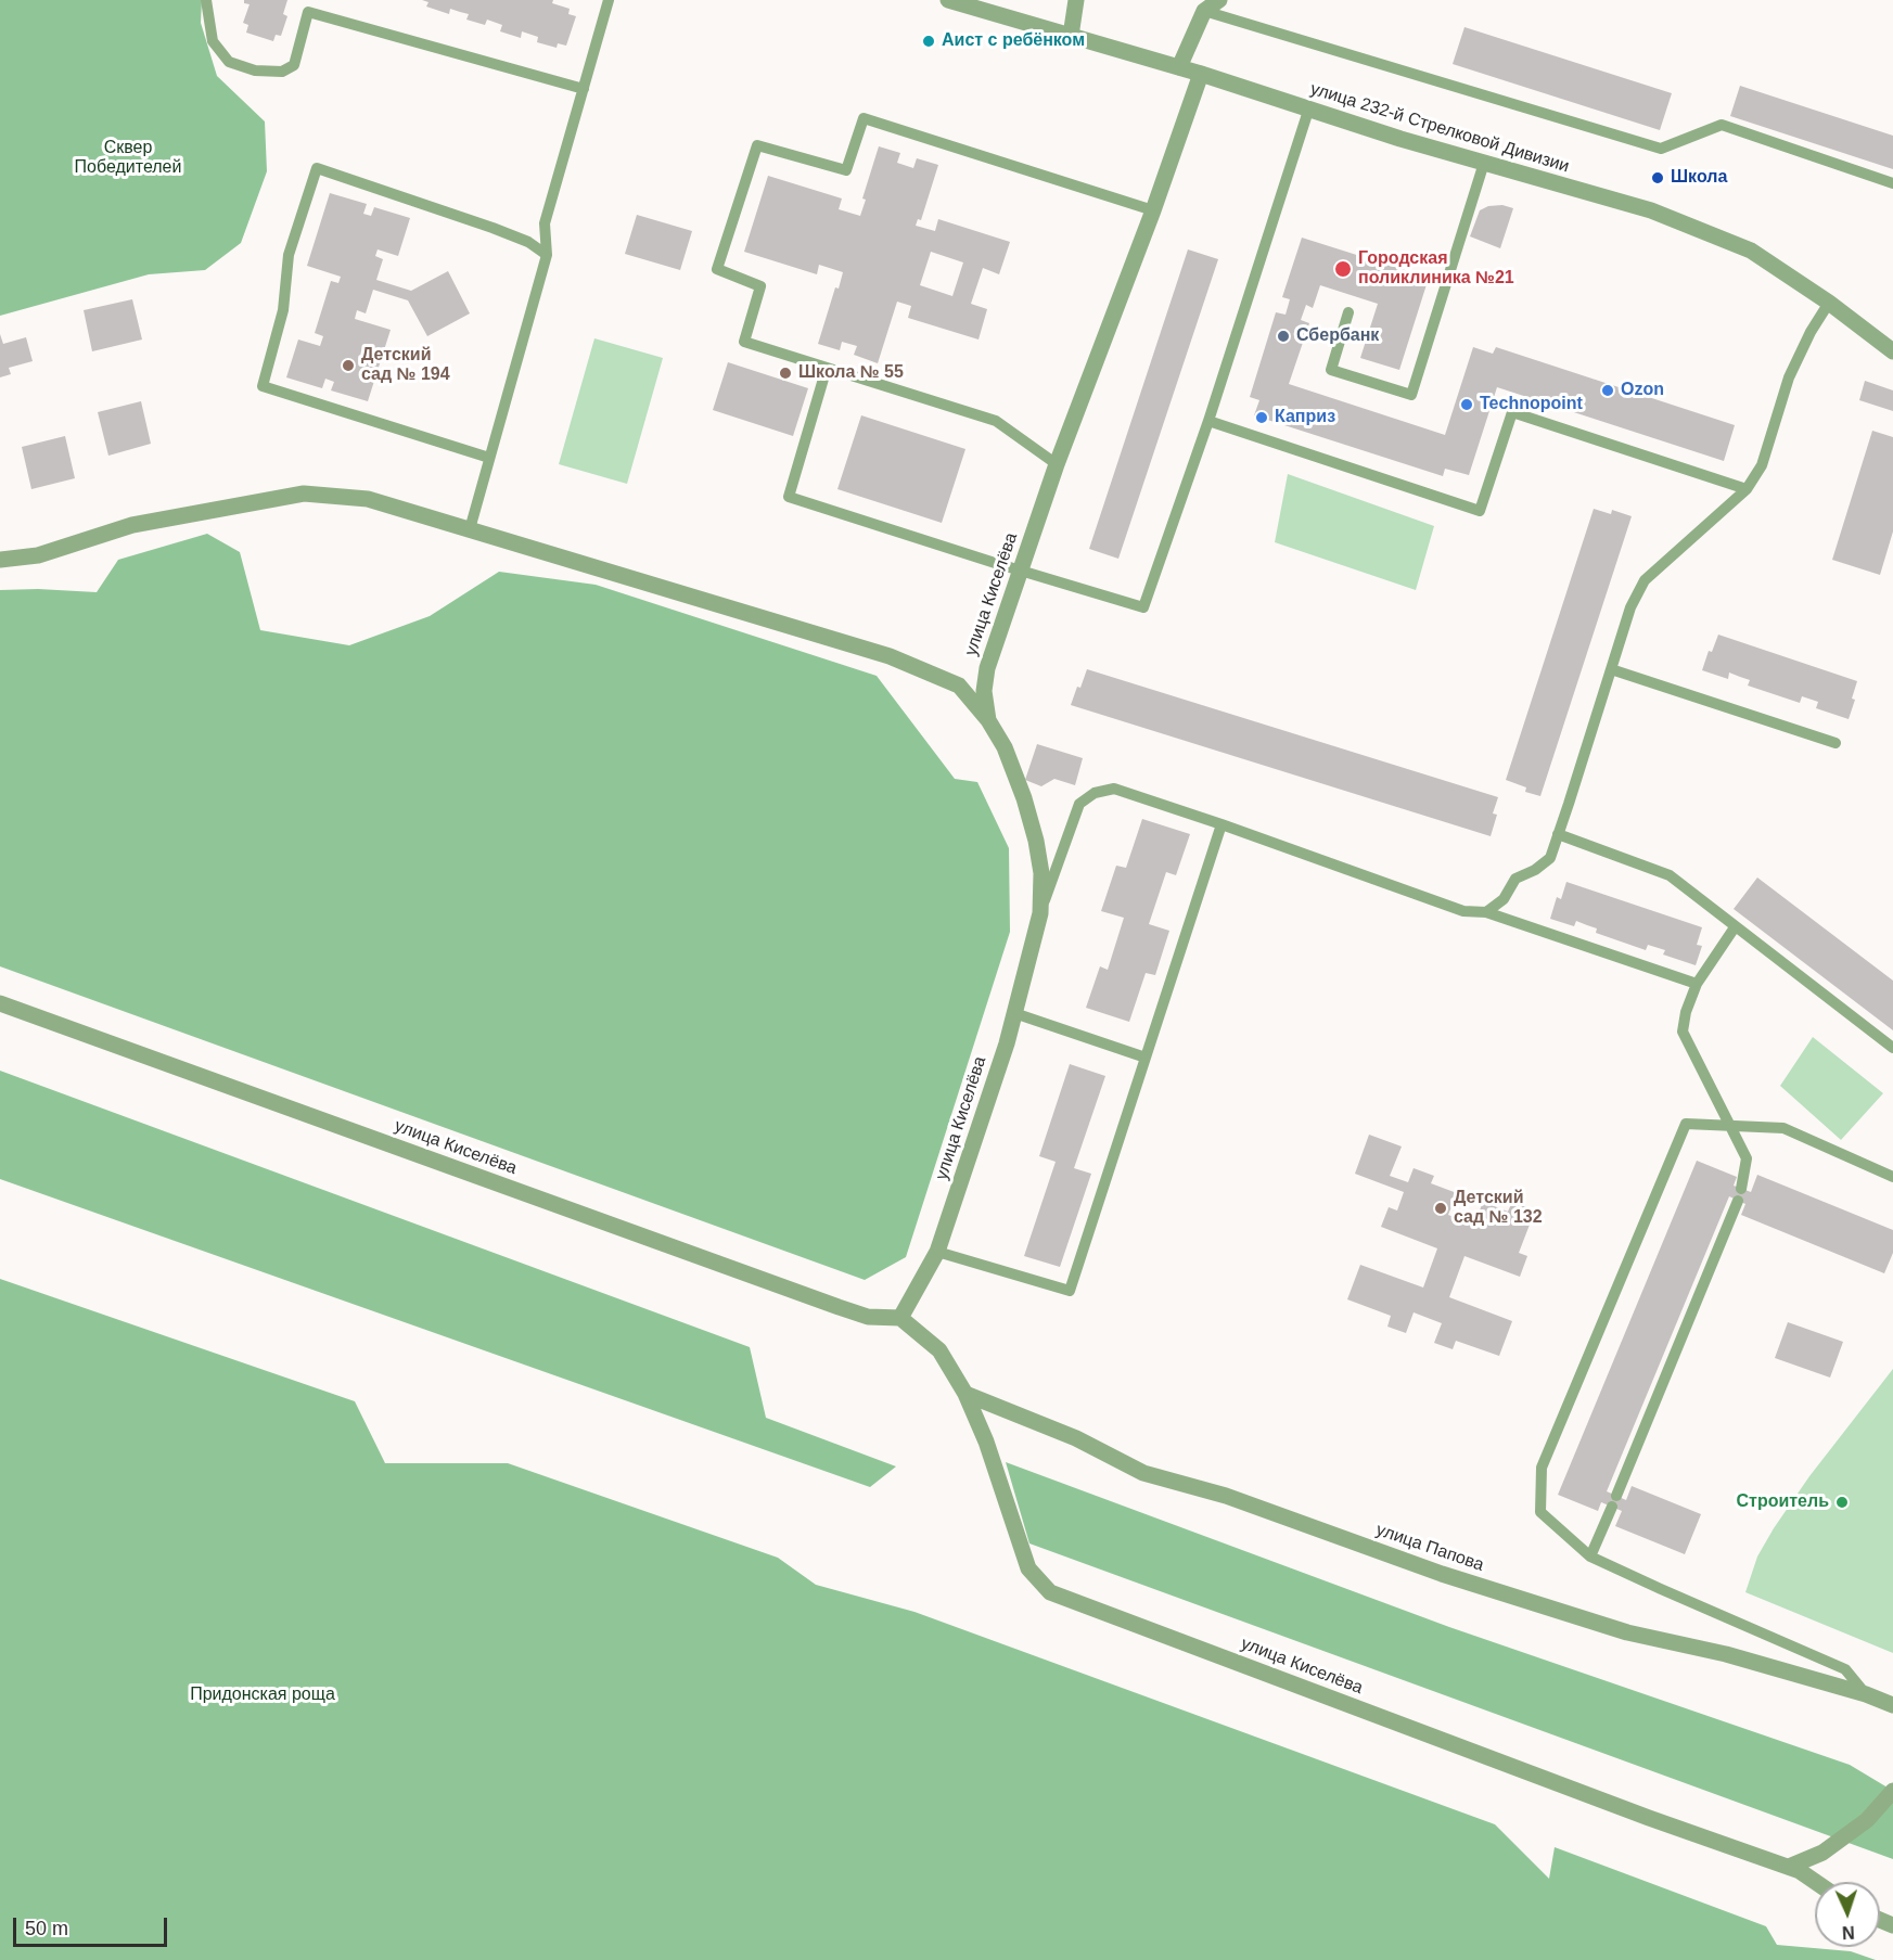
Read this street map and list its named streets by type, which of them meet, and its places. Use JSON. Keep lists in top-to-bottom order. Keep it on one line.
{"streets":{"street":["улица 232-й Стрелковой Дивизии","улица Киселёва","улица Папова"]},"crossings":[["улица 232-й Стрелковой Дивизии","улица Киселёва"],["улица Киселёва","улица Папова"]],"parks":["Сквер Победителей","Придонская роща"],"places":["Аист с ребёнком","Школа","Городская поликлиника №21","Сбербанк","Детский сад № 194","Школа № 55","Ozon","Technopoint","Каприз","Детский сад № 132","Строитель"],"scale_bar":"50 m","north":"bottom"}
